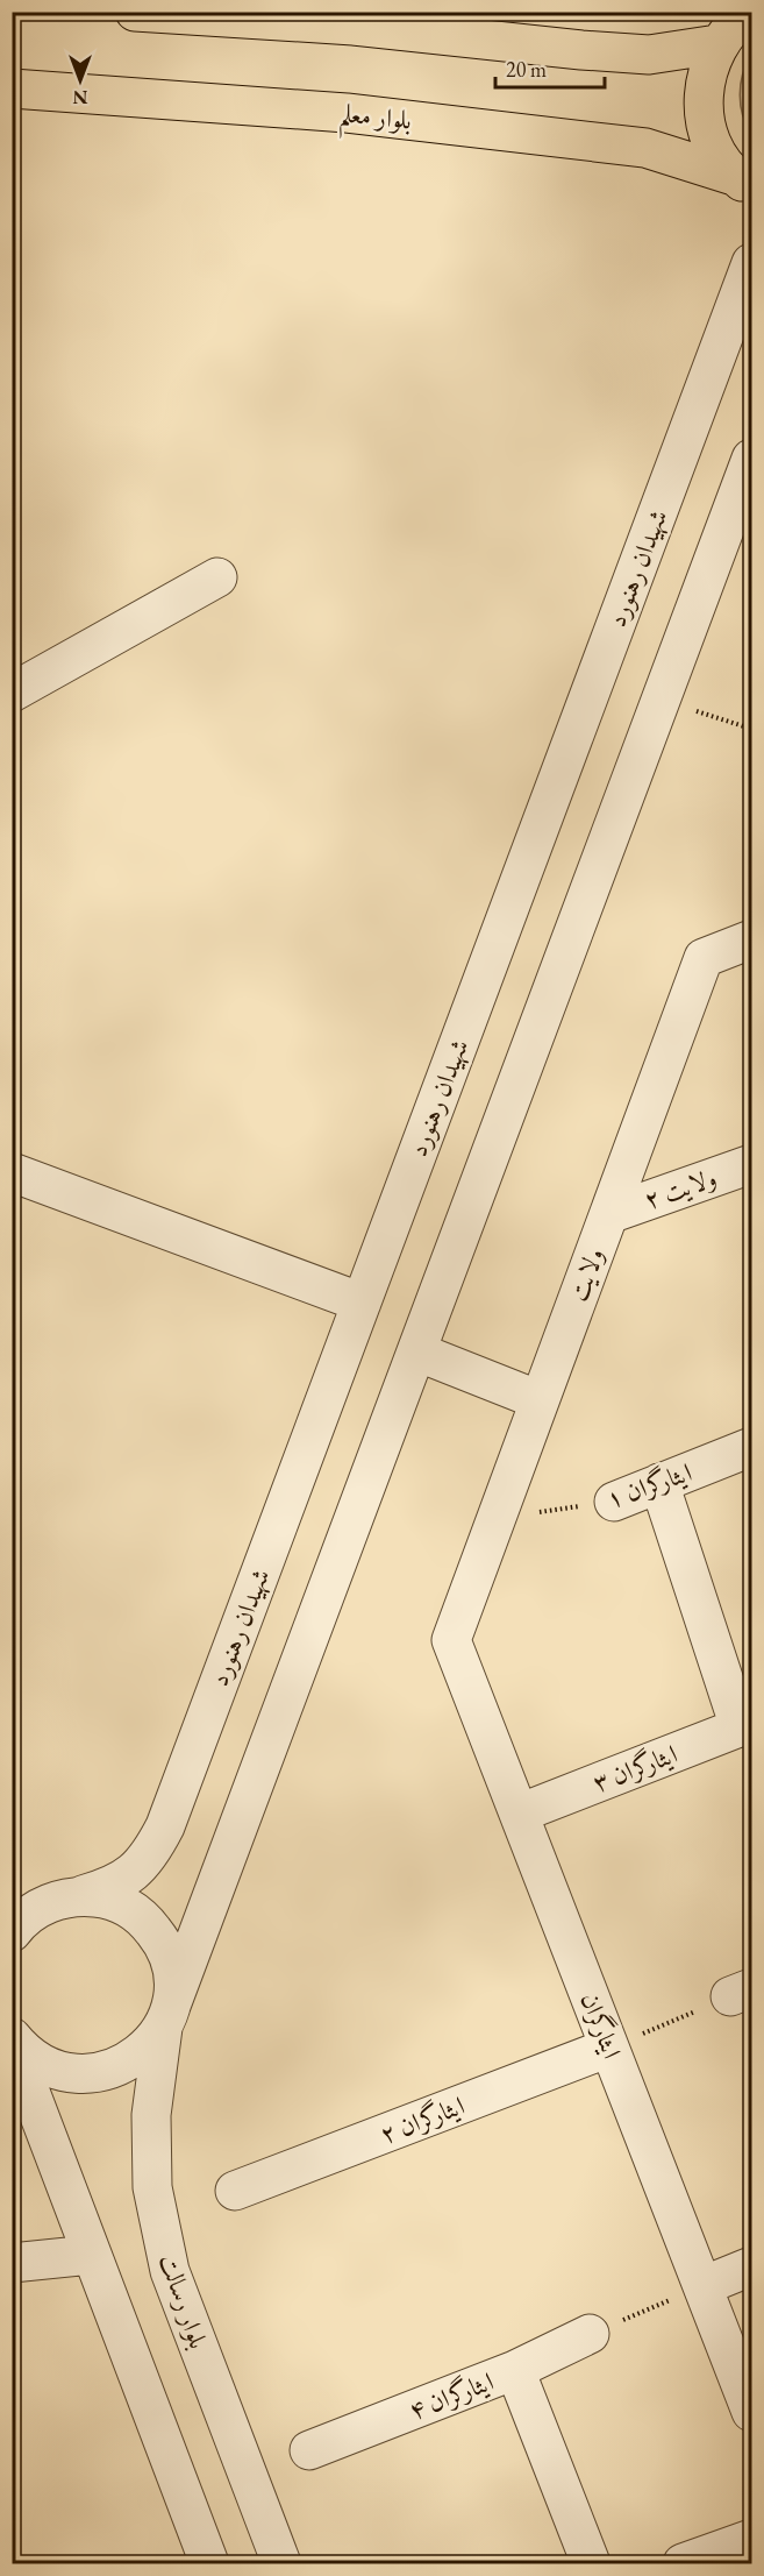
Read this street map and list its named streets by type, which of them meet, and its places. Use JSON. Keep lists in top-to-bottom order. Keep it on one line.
{"streets":{"main road":["بلوار معلم"],"street":["شهیدان رهنورد","ولایت ۲","ولایت","ایثارگران ۱","ایثارگران ۳","ایثارگران","ایثارگران ۲","بلوار رسالت","ایثارگران ۴"]},"crossings":[["ولایت ۲","ولایت"],["ولایت","ایثارگران ۱"],["ولایت","ایثارگران"],["ایثارگران ۳","ایثارگران"],["ایثارگران","ایثارگران ۲"]],"scale_bar":"20 m","north":"bottom"}
